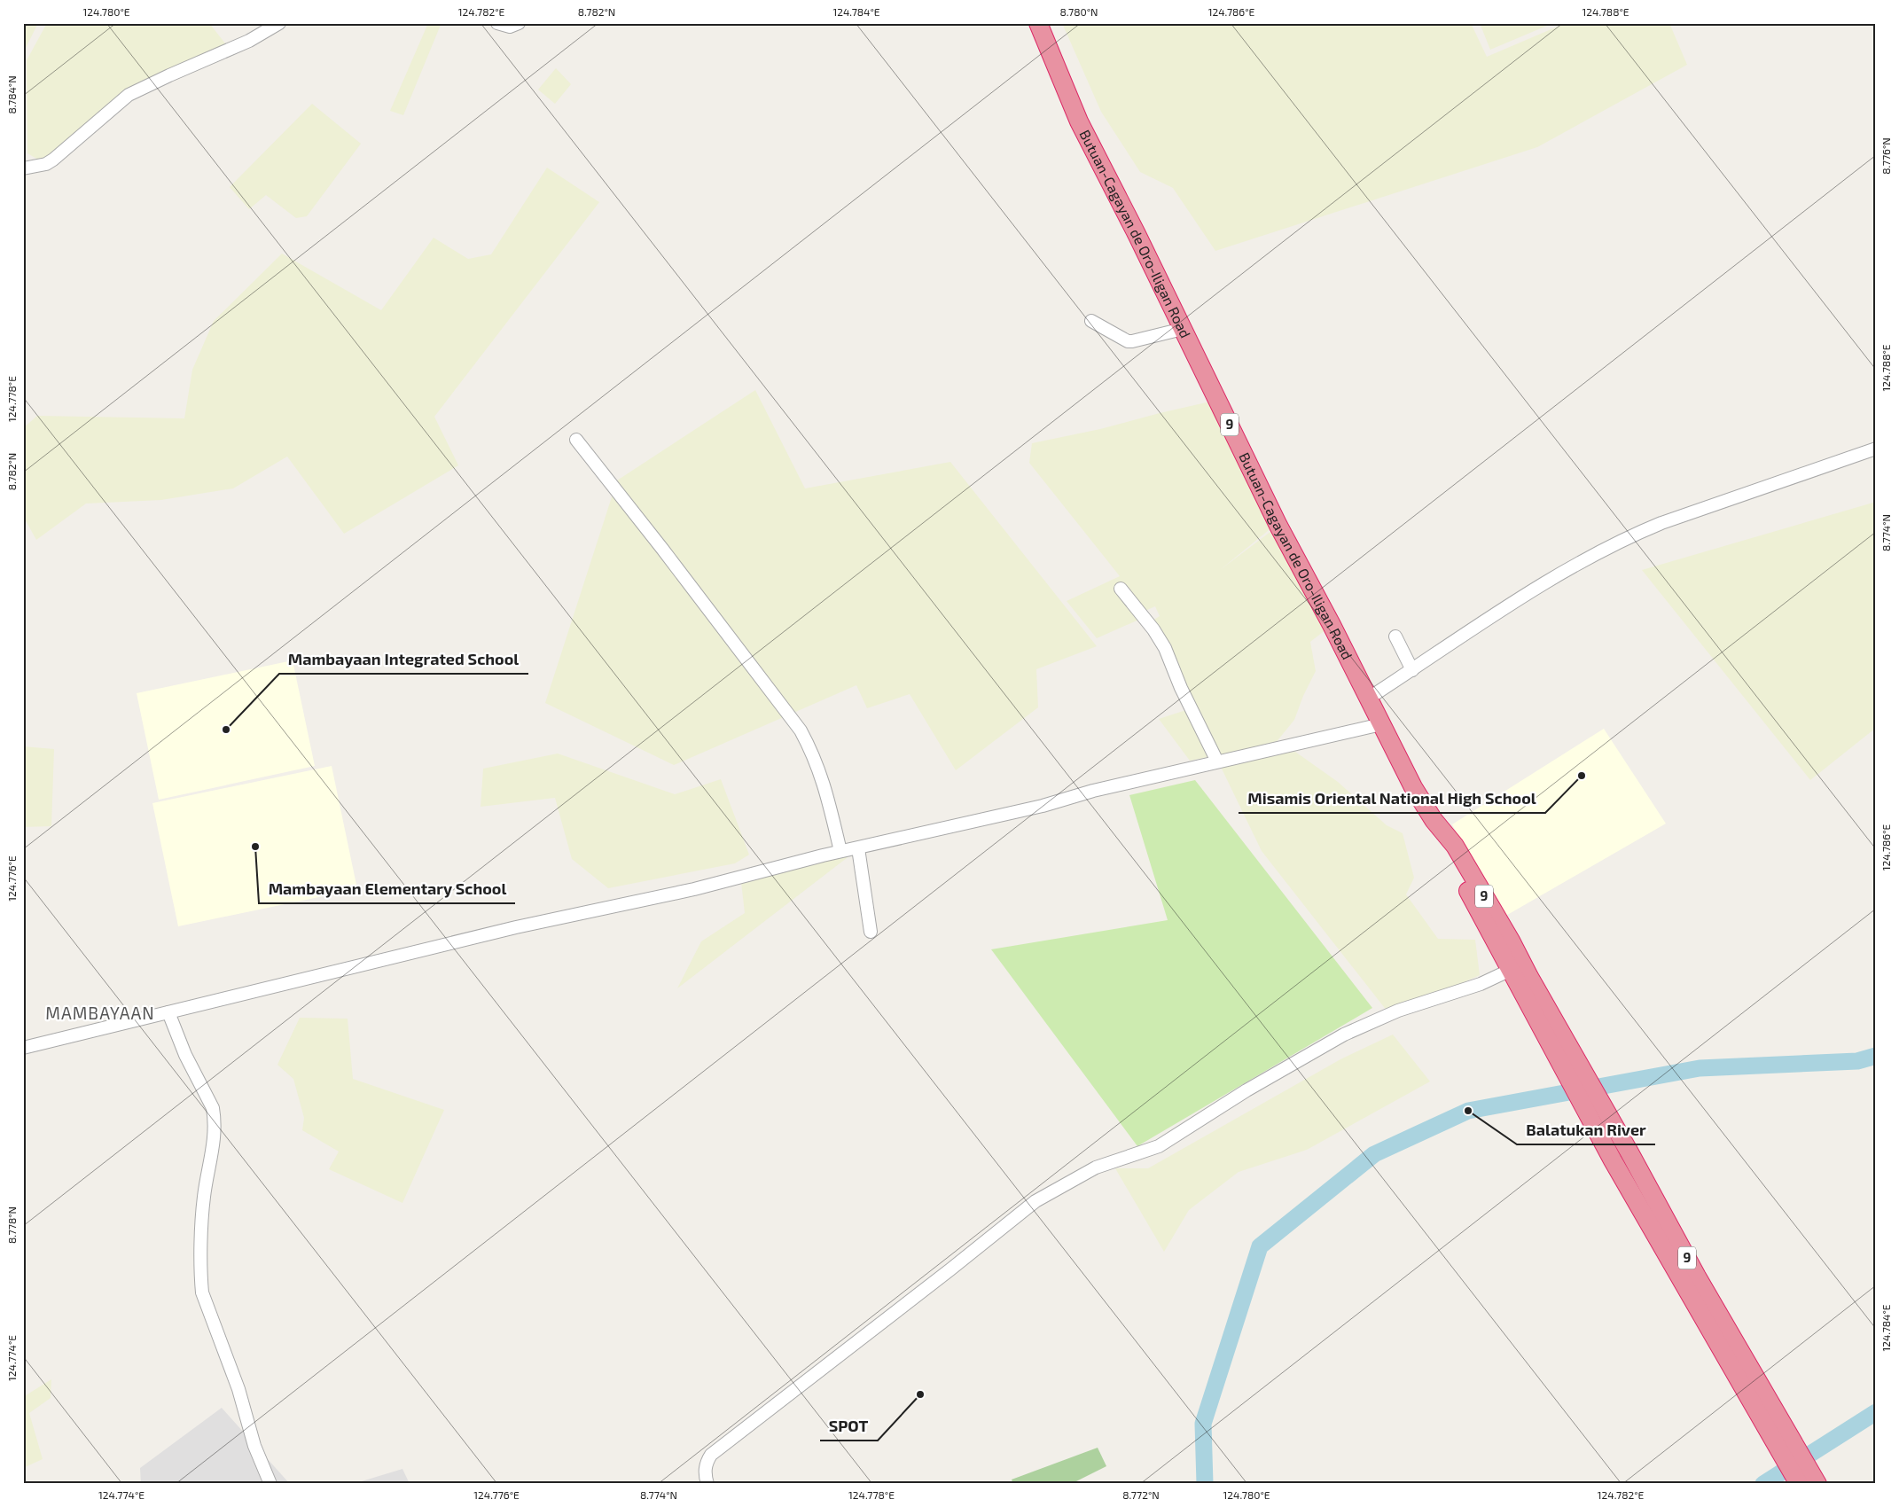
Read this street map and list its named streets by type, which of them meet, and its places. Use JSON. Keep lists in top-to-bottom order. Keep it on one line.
{"streets":{"highway":["Butuan-Cagayan de Oro-Iligan Road","9"]},"districts":["MAMBAYAAN"],"places":["Mambayaan Integrated School","Misamis Oriental National High School","Mambayaan Elementary School","Balatukan River","SPOT"],"coordinates":["124.780°E","124.782°E","8.782°N","124.784°E","8.780°N","124.786°E","124.788°E","8.784°N","8.776°N","124.778°E","8.774°N","124.776°E","8.778°N","124.774°E","8.772°N"]}
